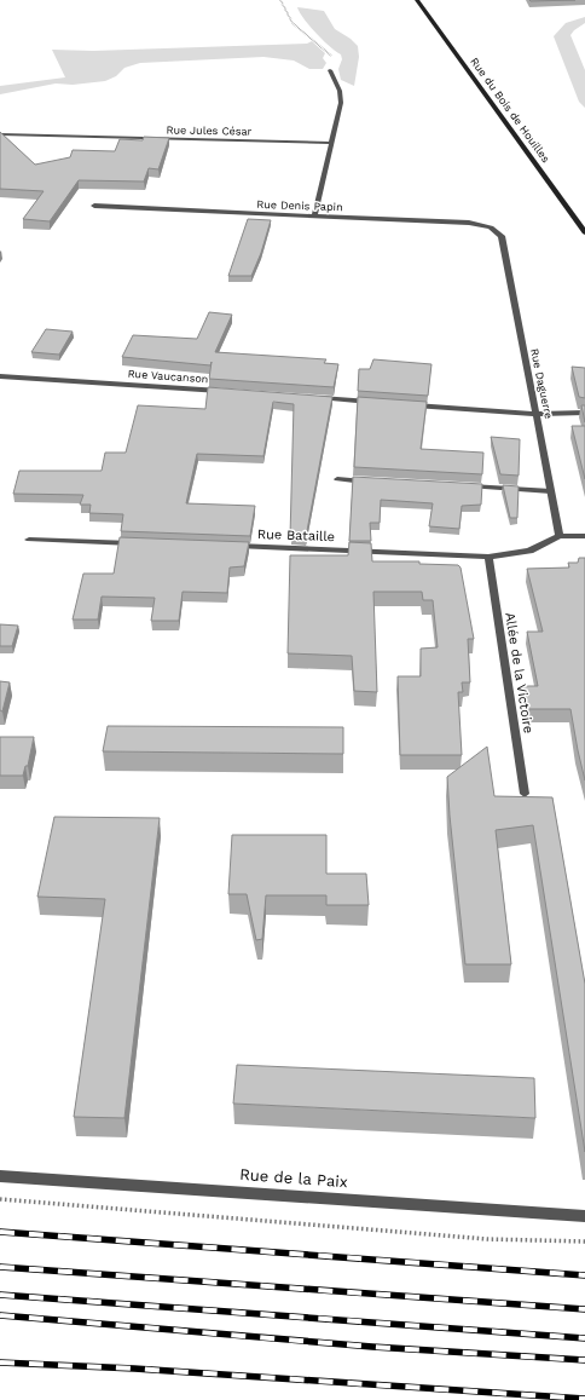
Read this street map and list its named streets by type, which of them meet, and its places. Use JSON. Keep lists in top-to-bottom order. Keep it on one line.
{"streets":{"main road":["Rue du Bois de Houilles"],"street":["Rue Jules César","Rue Denis Papin","Rue Vaucanson","Rue Daguerre","Rue Bataille","Allée de la Victoire","Rue de la Paix"]},"crossings":[["Rue Denis Papin","Rue Daguerre"],["Rue Daguerre","Rue Bataille"],["Rue Bataille","Allée de la Victoire"]]}
